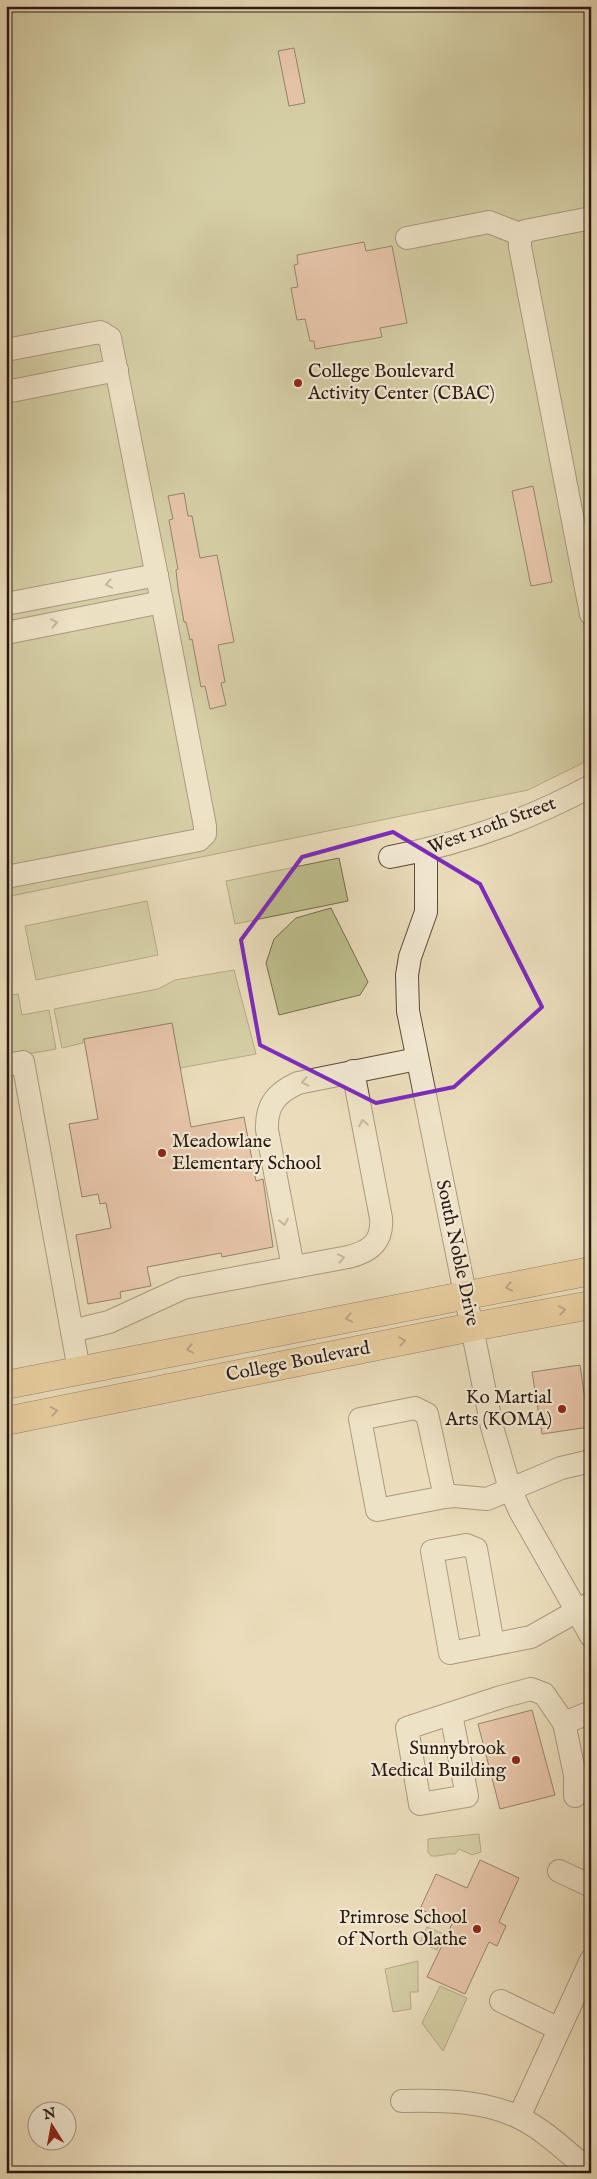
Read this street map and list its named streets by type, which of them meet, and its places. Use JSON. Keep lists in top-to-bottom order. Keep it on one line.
{"streets":{"main road":["College Boulevard"],"street":["West 110th Street","South Noble Drive"]},"crossings":[["West 110th Street","South Noble Drive"],["South Noble Drive","College Boulevard"]],"places":["College Boulevard Activity Center (CBAC)","Meadowlane Elementary School","Ko Martial Arts (KOMA)","Sunnybrook Medical Building","Primrose School of North Olathe"],"north":"top"}
